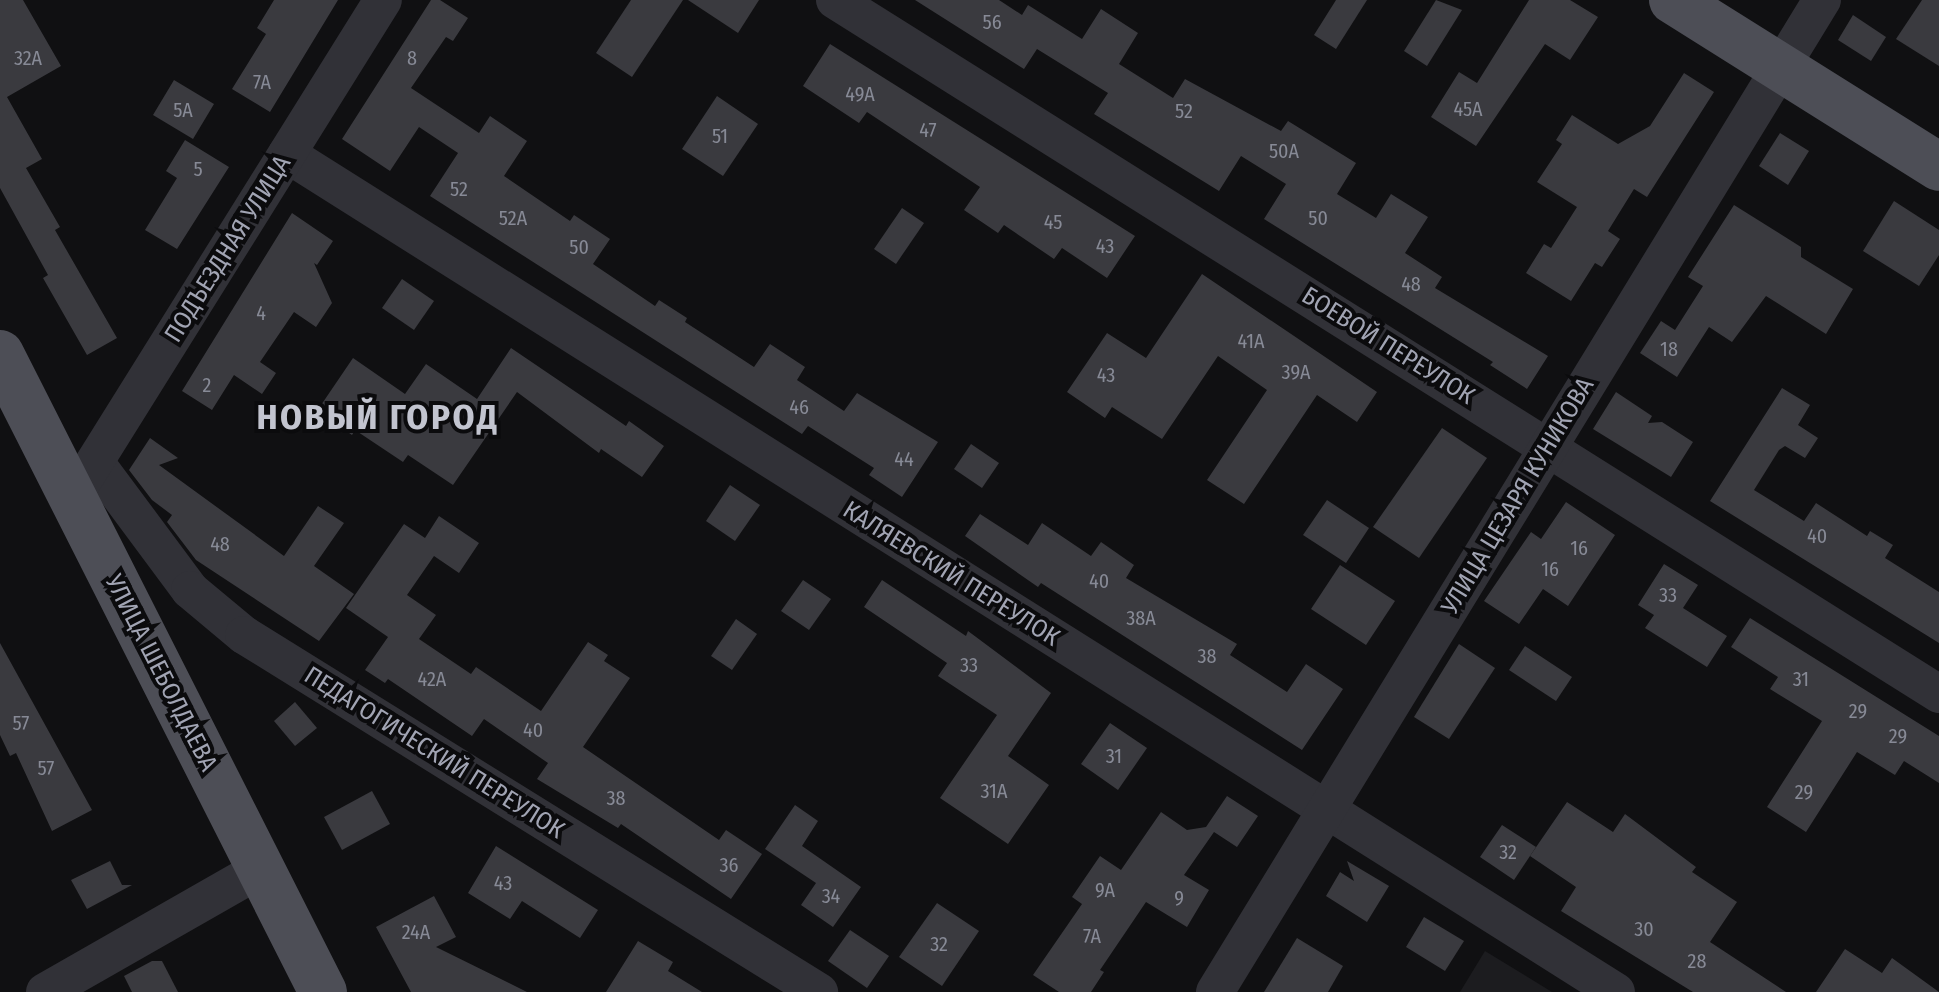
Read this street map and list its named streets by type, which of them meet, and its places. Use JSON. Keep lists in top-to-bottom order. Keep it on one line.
{"streets":{"main road":["УЛИЦА ШЕБОЛДАЕВА"],"street":["ПОДЪЕЗДНАЯ УЛИЦА","БОЕВОЙ ПЕРЕУЛОК","УЛИЦА ЦЕЗАРЯ КУНИКОВА","КАЛЯЕВСКИЙ ПЕРЕУЛОК","ПЕДАГОГИЧЕСКИЙ ПЕРЕУЛОК"]},"crossings":[["ПОДЪЕЗДНАЯ УЛИЦА","КАЛЯЕВСКИЙ ПЕРЕУЛОК"],["ПОДЪЕЗДНАЯ УЛИЦА","УЛИЦА ШЕБОЛДАЕВА"],["ПОДЪЕЗДНАЯ УЛИЦА","ПЕДАГОГИЧЕСКИЙ ПЕРЕУЛОК"],["БОЕВОЙ ПЕРЕУЛОК","УЛИЦА ЦЕЗАРЯ КУНИКОВА"],["УЛИЦА ЦЕЗАРЯ КУНИКОВА","КАЛЯЕВСКИЙ ПЕРЕУЛОК"],["УЛИЦА ШЕБОЛДАЕВА","ПЕДАГОГИЧЕСКИЙ ПЕРЕУЛОК"]],"districts":["НОВЫЙ ГОРОД"],"house_numbers":["56","32А","8","7А","49А","45А","5А","52","47","51","50А","5","52","52А","50","45","43","50","48","4","41А","18","39А","43","2","46","44","40","48","16","16","40","33","38А","38","33","42А","31","29","57","40","29","31","57","31А","29","38","32","36","43","9А","34","9","30","24А","7А","32","28"]}
